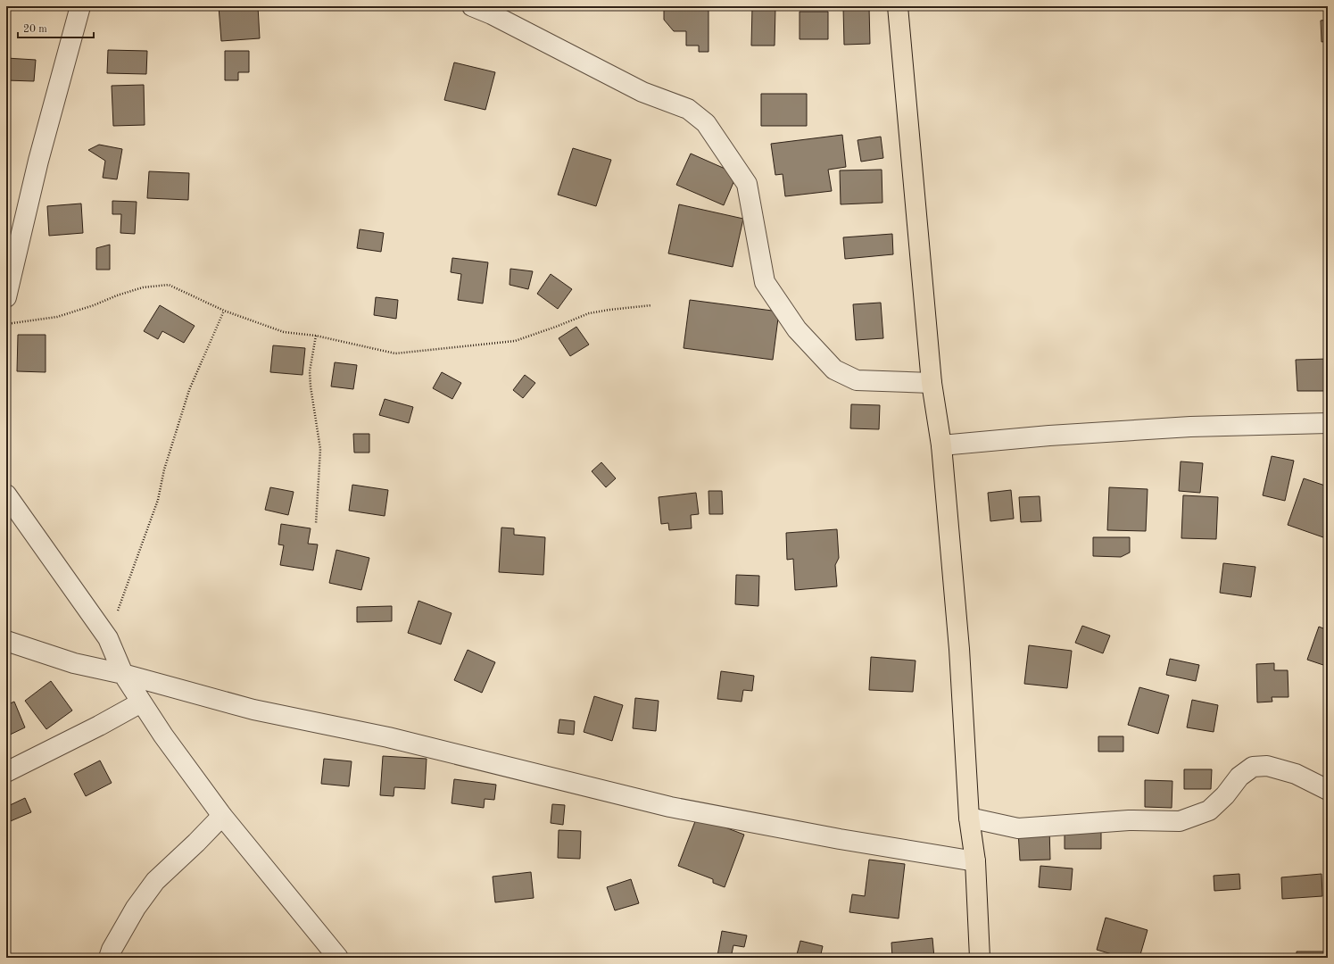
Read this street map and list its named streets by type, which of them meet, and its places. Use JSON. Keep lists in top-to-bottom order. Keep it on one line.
{"scale_bar":"20 m"}
